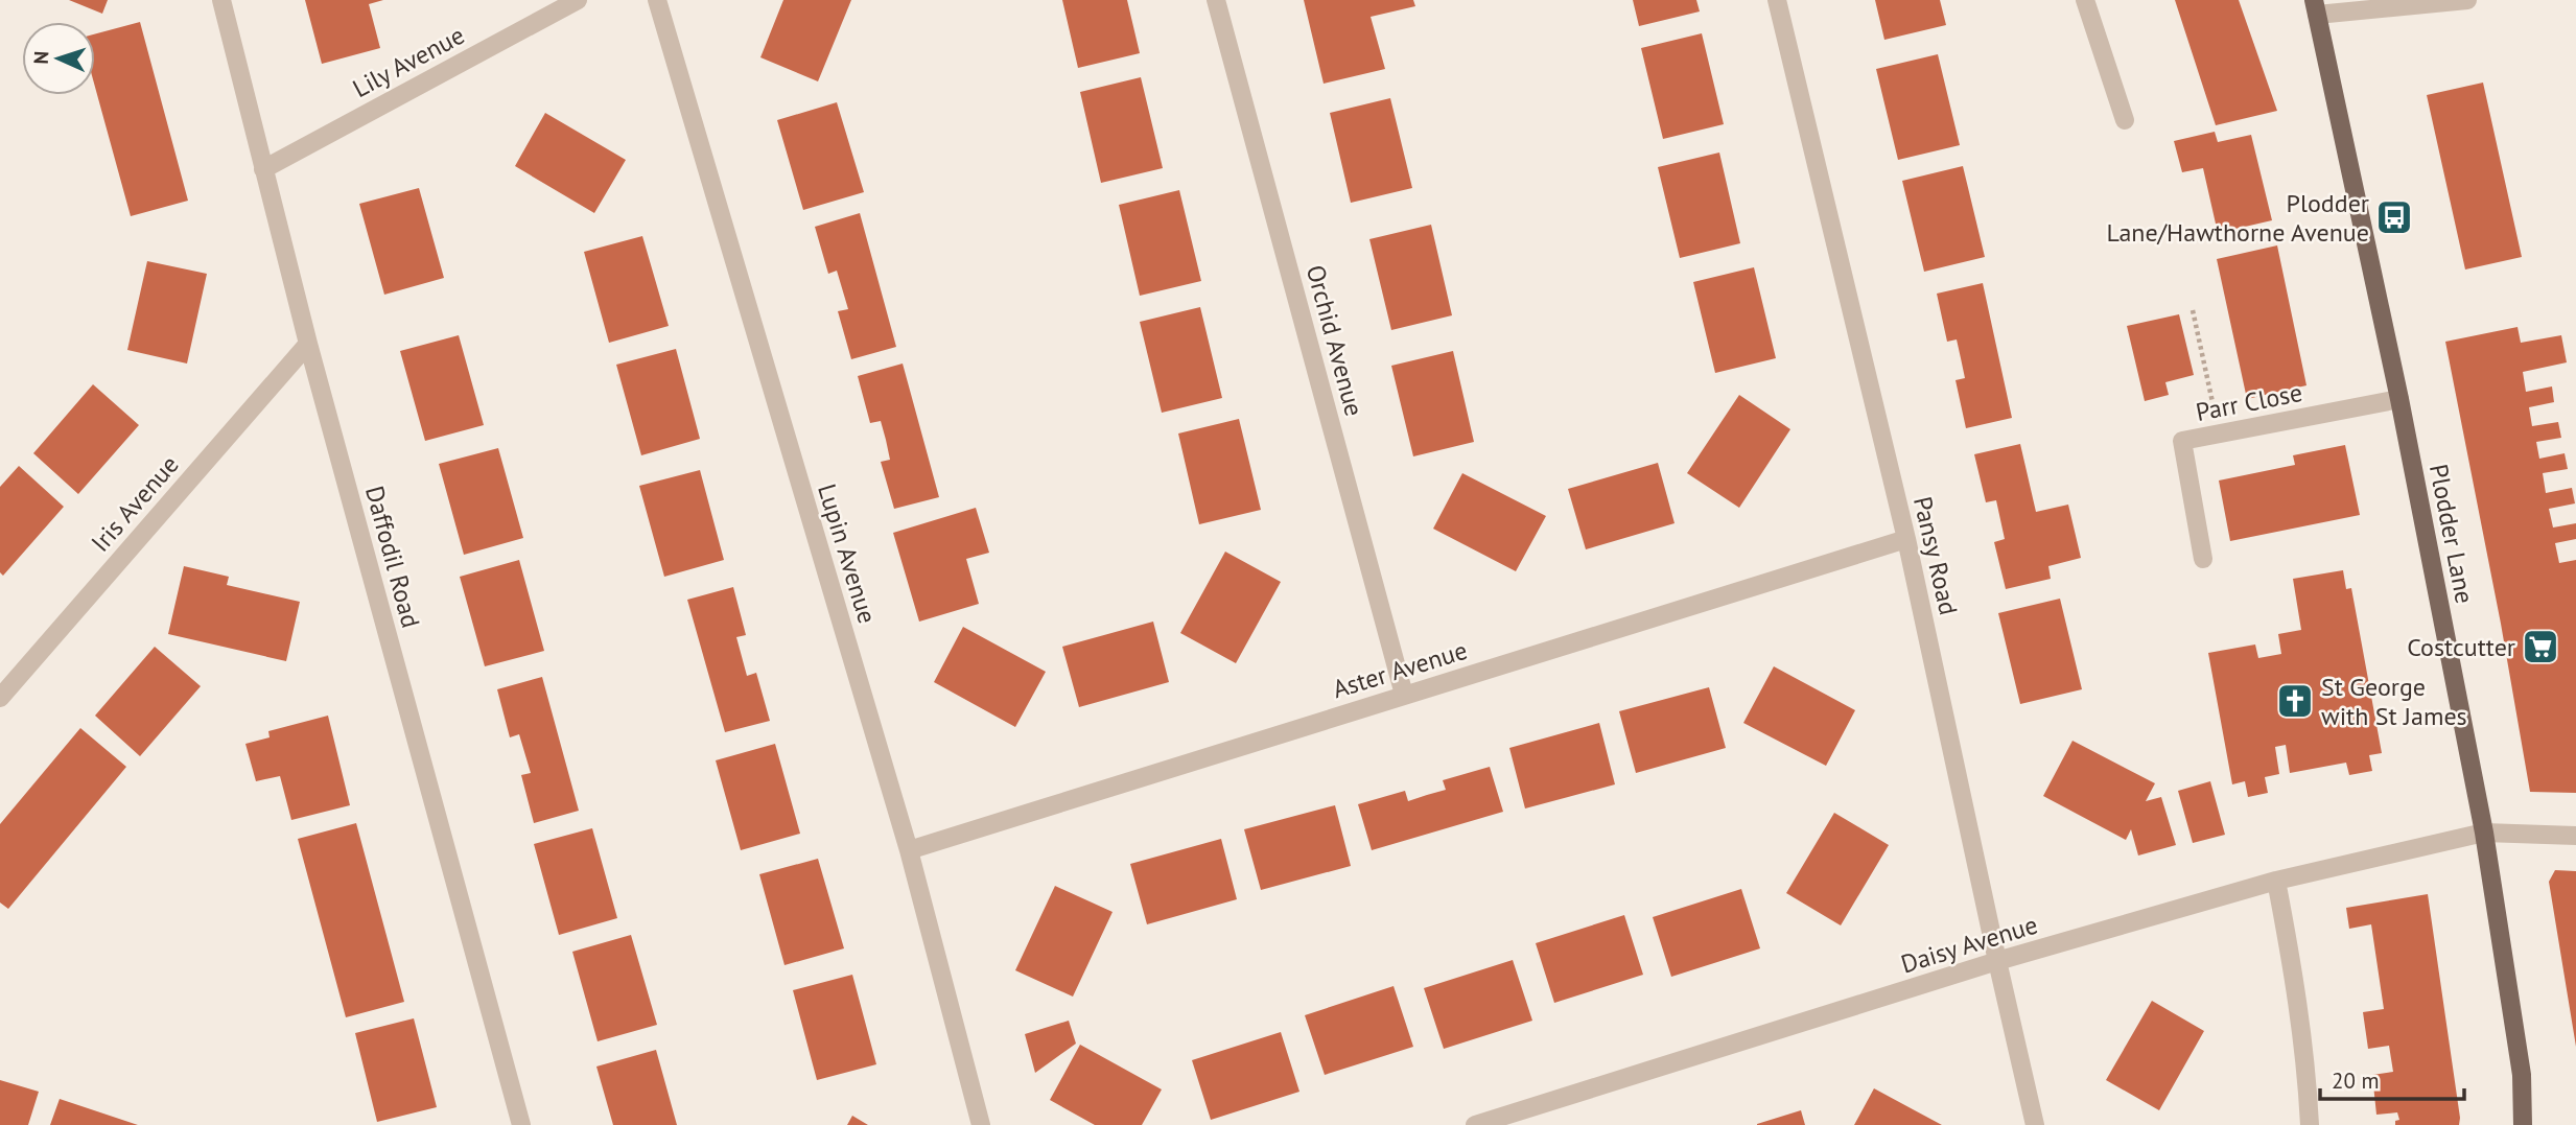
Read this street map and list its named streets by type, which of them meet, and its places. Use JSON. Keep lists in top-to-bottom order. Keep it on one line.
{"streets":{"main road":["Plodder Lane"],"street":["Lily Avenue","Orchid Avenue","Parr Close","Iris Avenue","Lupin Avenue","Pansy Road","Daffodil Road","Aster Avenue","Daisy Avenue"]},"crossings":[["Lily Avenue","Daffodil Road"],["Orchid Avenue","Aster Avenue"],["Parr Close","Plodder Lane"],["Iris Avenue","Daffodil Road"],["Plodder Lane","Daisy Avenue"],["Lupin Avenue","Aster Avenue"],["Pansy Road","Aster Avenue"],["Pansy Road","Daisy Avenue"]],"places":{"bus stop":["Plodder Lane/Hawthorne Avenue"],"supermarket":["Costcutter"],"church":["St George with St James"]},"scale_bar":"20 m","north":"left"}
